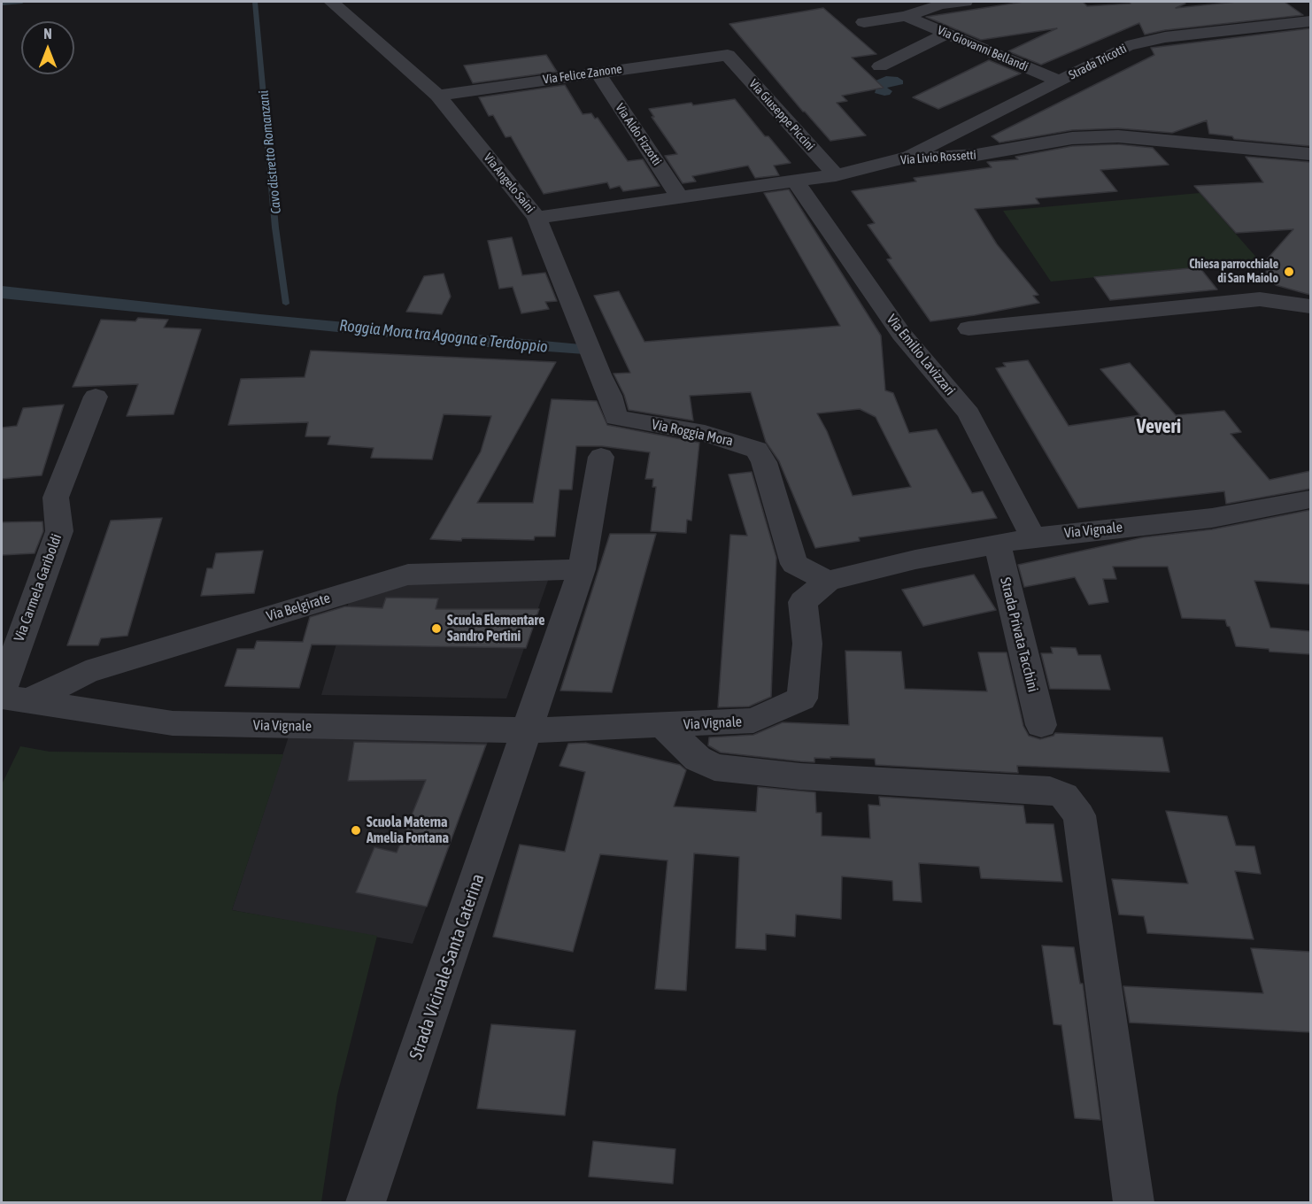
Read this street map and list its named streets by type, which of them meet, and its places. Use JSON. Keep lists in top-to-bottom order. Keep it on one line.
{"streets":{"street":["Via Giovanni Bellandi","Strada Tricotti","Via Felice Zanone","Via Giuseppe Piccini","Via Aldo Fizzotti","Via Livio Rossetti","Via Angelo Saini","Via Emilio Lavizzari","Via Roggia Mora","Via Vignale","Via Carmela Gariboldi","Via Belgirate","Strada Privata Tacchini","Strada Vicinale Santa Caterina"]},"crossings":[["Via Giovanni Bellandi","Strada Tricotti"],["Strada Tricotti","Via Livio Rossetti"],["Via Felice Zanone","Via Giuseppe Piccini"],["Via Felice Zanone","Via Aldo Fizzotti"],["Via Felice Zanone","Via Angelo Saini"],["Via Giuseppe Piccini","Via Livio Rossetti"],["Via Aldo Fizzotti","Via Livio Rossetti"],["Via Livio Rossetti","Via Angelo Saini"],["Via Livio Rossetti","Via Emilio Lavizzari"],["Via Angelo Saini","Via Roggia Mora"],["Via Emilio Lavizzari","Via Vignale"],["Via Roggia Mora","Via Vignale"],["Via Vignale","Via Carmela Gariboldi"],["Via Vignale","Via Belgirate"],["Via Vignale","Strada Privata Tacchini"],["Via Vignale","Strada Vicinale Santa Caterina"],["Via Carmela Gariboldi","Via Belgirate"],["Via Belgirate","Strada Vicinale Santa Caterina"]],"districts":["Veveri"],"water":["Cavo distretto Romanzani","Roggia Mora tra Agogna e Terdoppio"],"places":["Chiesa parrocchiale di San Maiolo","Scuola Elementare Sandro Pertini","Scuola Materna Amelia Fontana"],"north":"top"}
